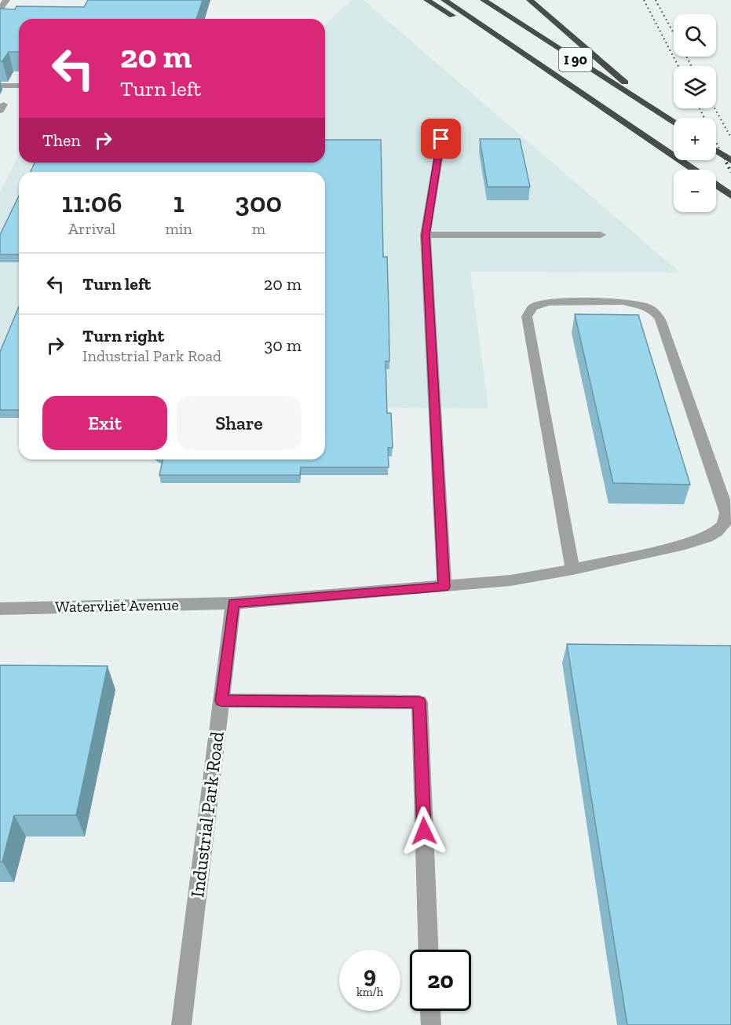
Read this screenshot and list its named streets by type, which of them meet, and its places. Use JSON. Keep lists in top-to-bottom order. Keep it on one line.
{"streets":{"highway":["I 90"],"street":["Watervliet Avenue","Industrial Park Road"]},"crossings":[["Watervliet Avenue","Industrial Park Road"]],"page":{"map_buttons":["+","−"],"turn":["20 m","Turn left"],"then":"Then","eta":["11:06","Arrival","1","min","300","m"],"list":[{"name":"Turn left","value":"20 m"},{"name":"Turn right","note":"Industrial Park Road","value":"30 m"}],"buttons":["Exit","Share"],"speed":"9 km/h","limit":"20"}}
